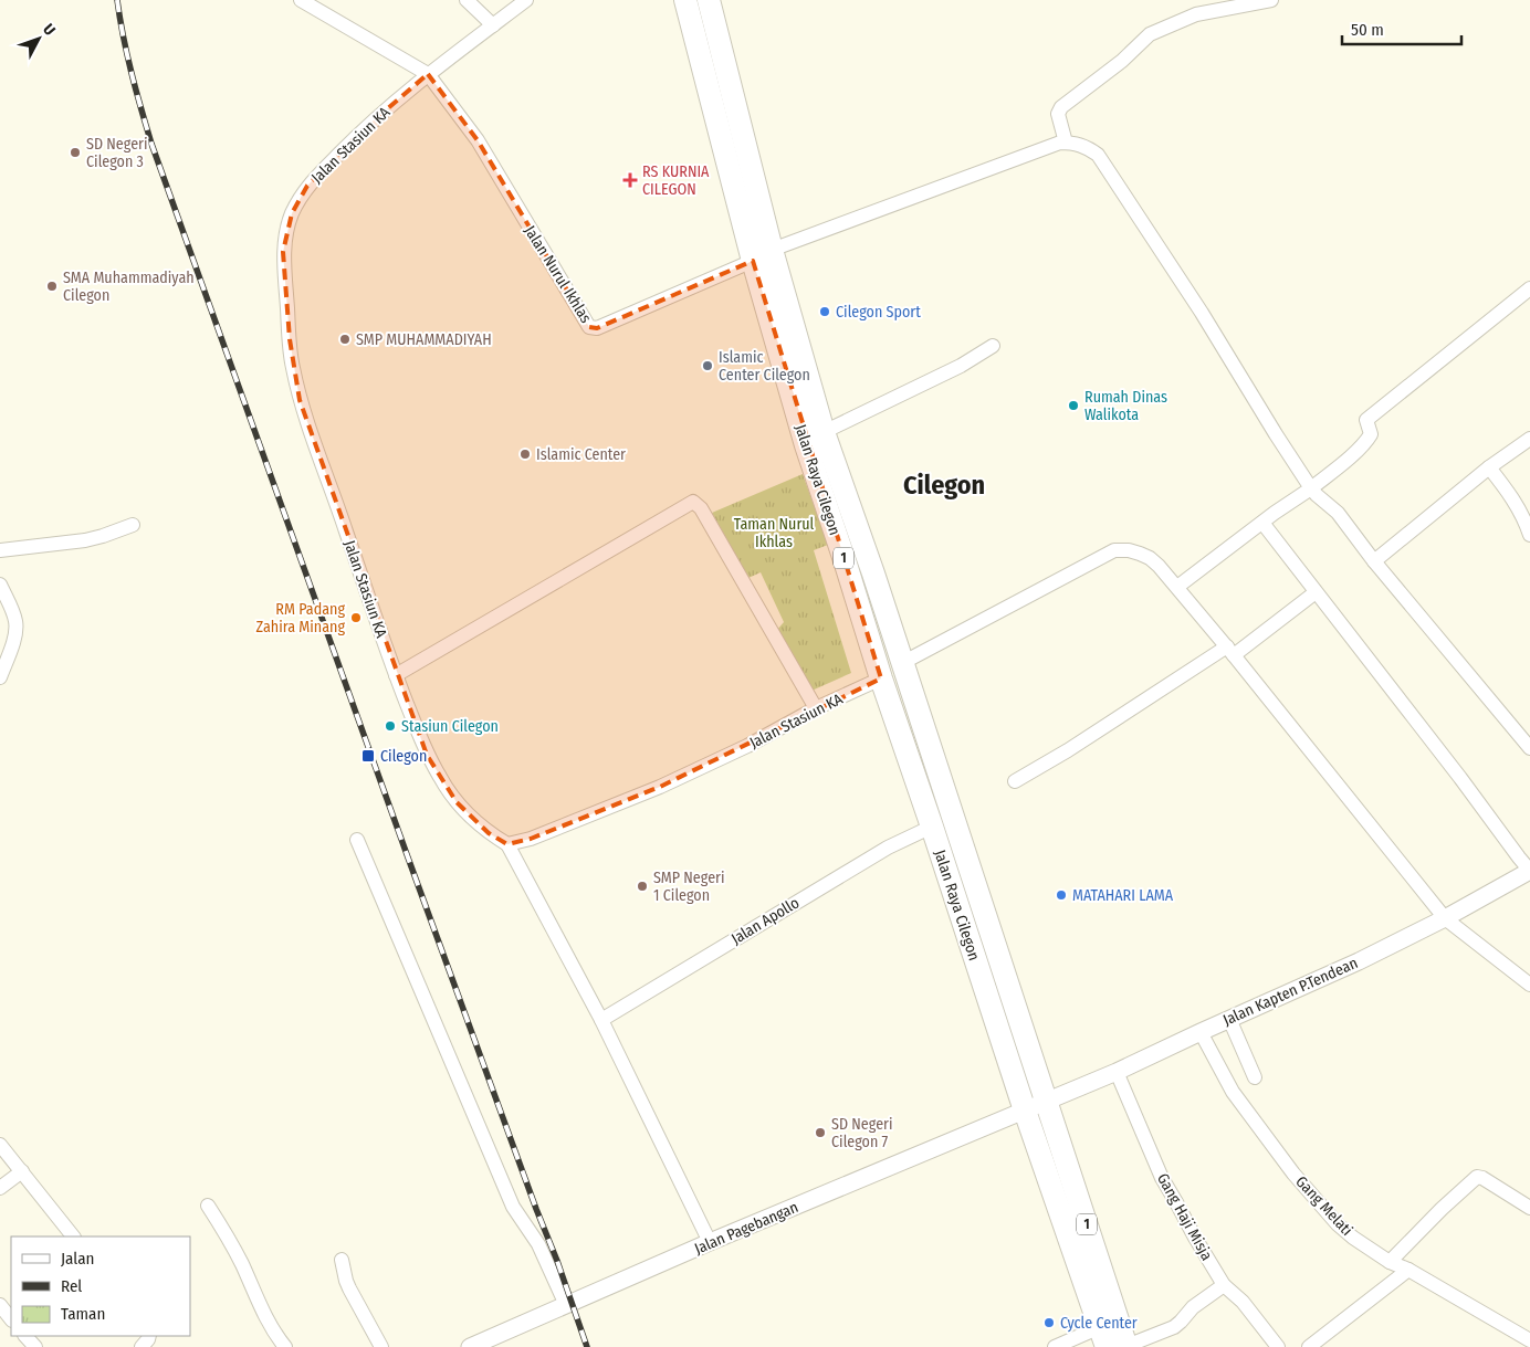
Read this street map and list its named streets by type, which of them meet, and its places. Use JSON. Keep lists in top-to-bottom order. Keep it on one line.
{"streets":{"highway":["Jalan Raya Cilegon","1"],"street":["Jalan Stasiun KA","Jalan Nurul Ikhlas","Jalan Apollo","Jalan Kapten P.Tendean","Gang Melati","Gang Haji Misja","Jalan Pagebangan"]},"crossings":[["Jalan Stasiun KA","Jalan Nurul Ikhlas"],["Jalan Stasiun KA","Jalan Raya Cilegon"],["Jalan Nurul Ikhlas","Jalan Raya Cilegon"],["Jalan Raya Cilegon","1"],["Jalan Raya Cilegon","Jalan Apollo"],["Jalan Raya Cilegon","Jalan Kapten P.Tendean"],["Jalan Raya Cilegon","Jalan Pagebangan"],["1","Jalan Kapten P.Tendean"],["1","Jalan Pagebangan"],["Jalan Kapten P.Tendean","Gang Melati"],["Jalan Kapten P.Tendean","Gang Haji Misja"],["Jalan Kapten P.Tendean","Jalan Pagebangan"]],"districts":["Cilegon"],"parks":["Taman Nurul Ikhlas"],"places":{"other":["SD Negeri Cilegon 3","SMA Muhammadiyah Cilegon","Cilegon Sport","SMP MUHAMMADIYAH","Islamic Center Cilegon","Rumah Dinas Walikota","Islamic Center","RM Padang Zahira Minang","Stasiun Cilegon","SMP Negeri 1 Cilegon","MATAHARI LAMA","SD Negeri Cilegon 7","Cycle Center"],"health":["RS KURNIA CILEGON"],"transit":["Cilegon"]},"legend":["Jalan","Rel","Taman"],"scale_bar":"50 m","north":"top right"}
